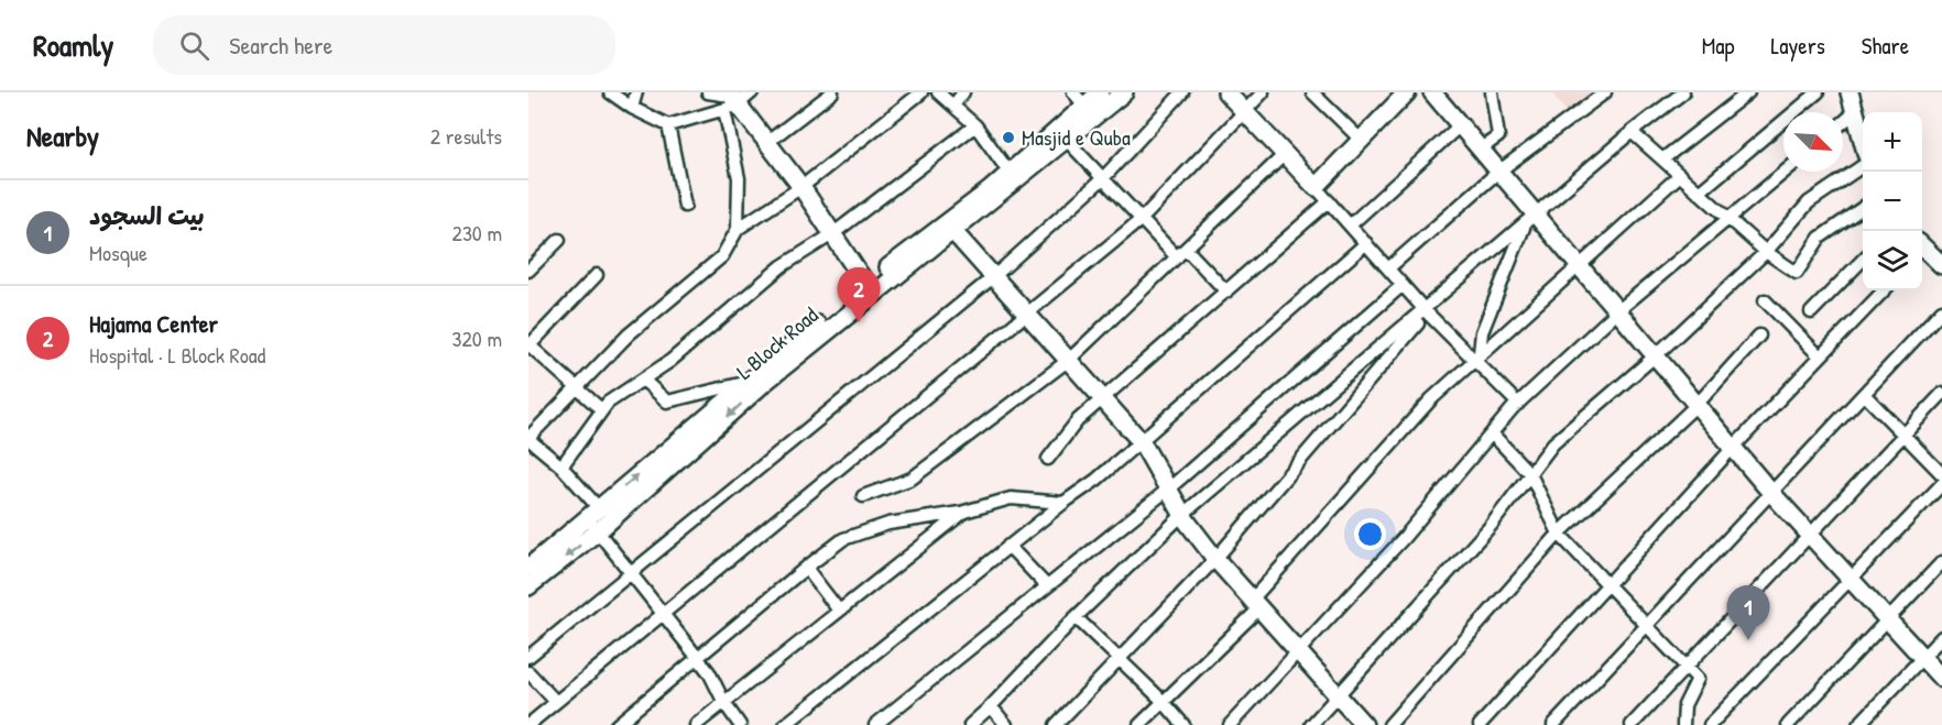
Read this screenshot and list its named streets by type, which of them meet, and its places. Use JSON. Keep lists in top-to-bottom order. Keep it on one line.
{"streets":{"street":["L Block Road"]},"places":["Masjid e Quba"],"north":"bottom right","page":{"header":"Roamly","search":"Search here","nav":["Map","Layers","Share"],"heading":["Nearby","2 results"],"map_buttons":["+","−"],"list":[{"mark":"1","name":"بیت السجود","note":"Mosque","value":"230 m"},{"mark":"2","name":"Hajama Center","note":"Hospital · L Block Road","value":"320 m"}],"pins":["2","1"]}}
